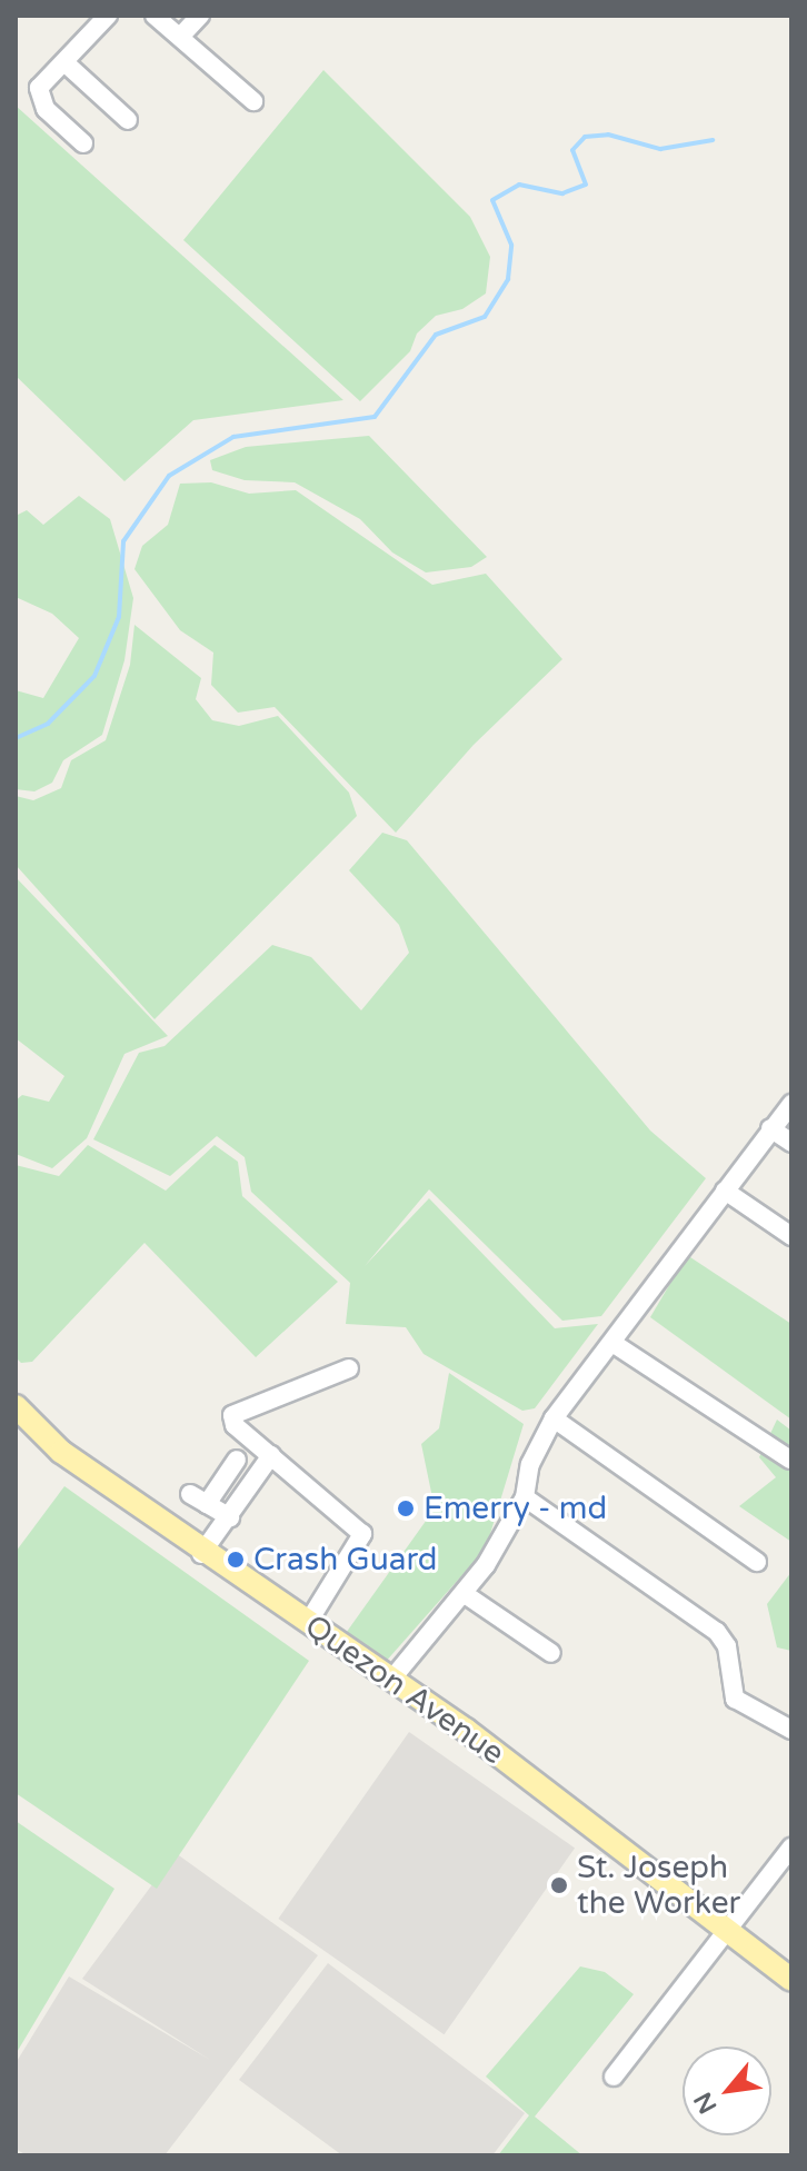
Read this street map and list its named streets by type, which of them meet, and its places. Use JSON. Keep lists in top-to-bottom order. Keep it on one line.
{"streets":{"main road":["Quezon Avenue"]},"places":["Emerry - md","Crash Guard","St. Joseph the Worker"],"north":"bottom left"}
